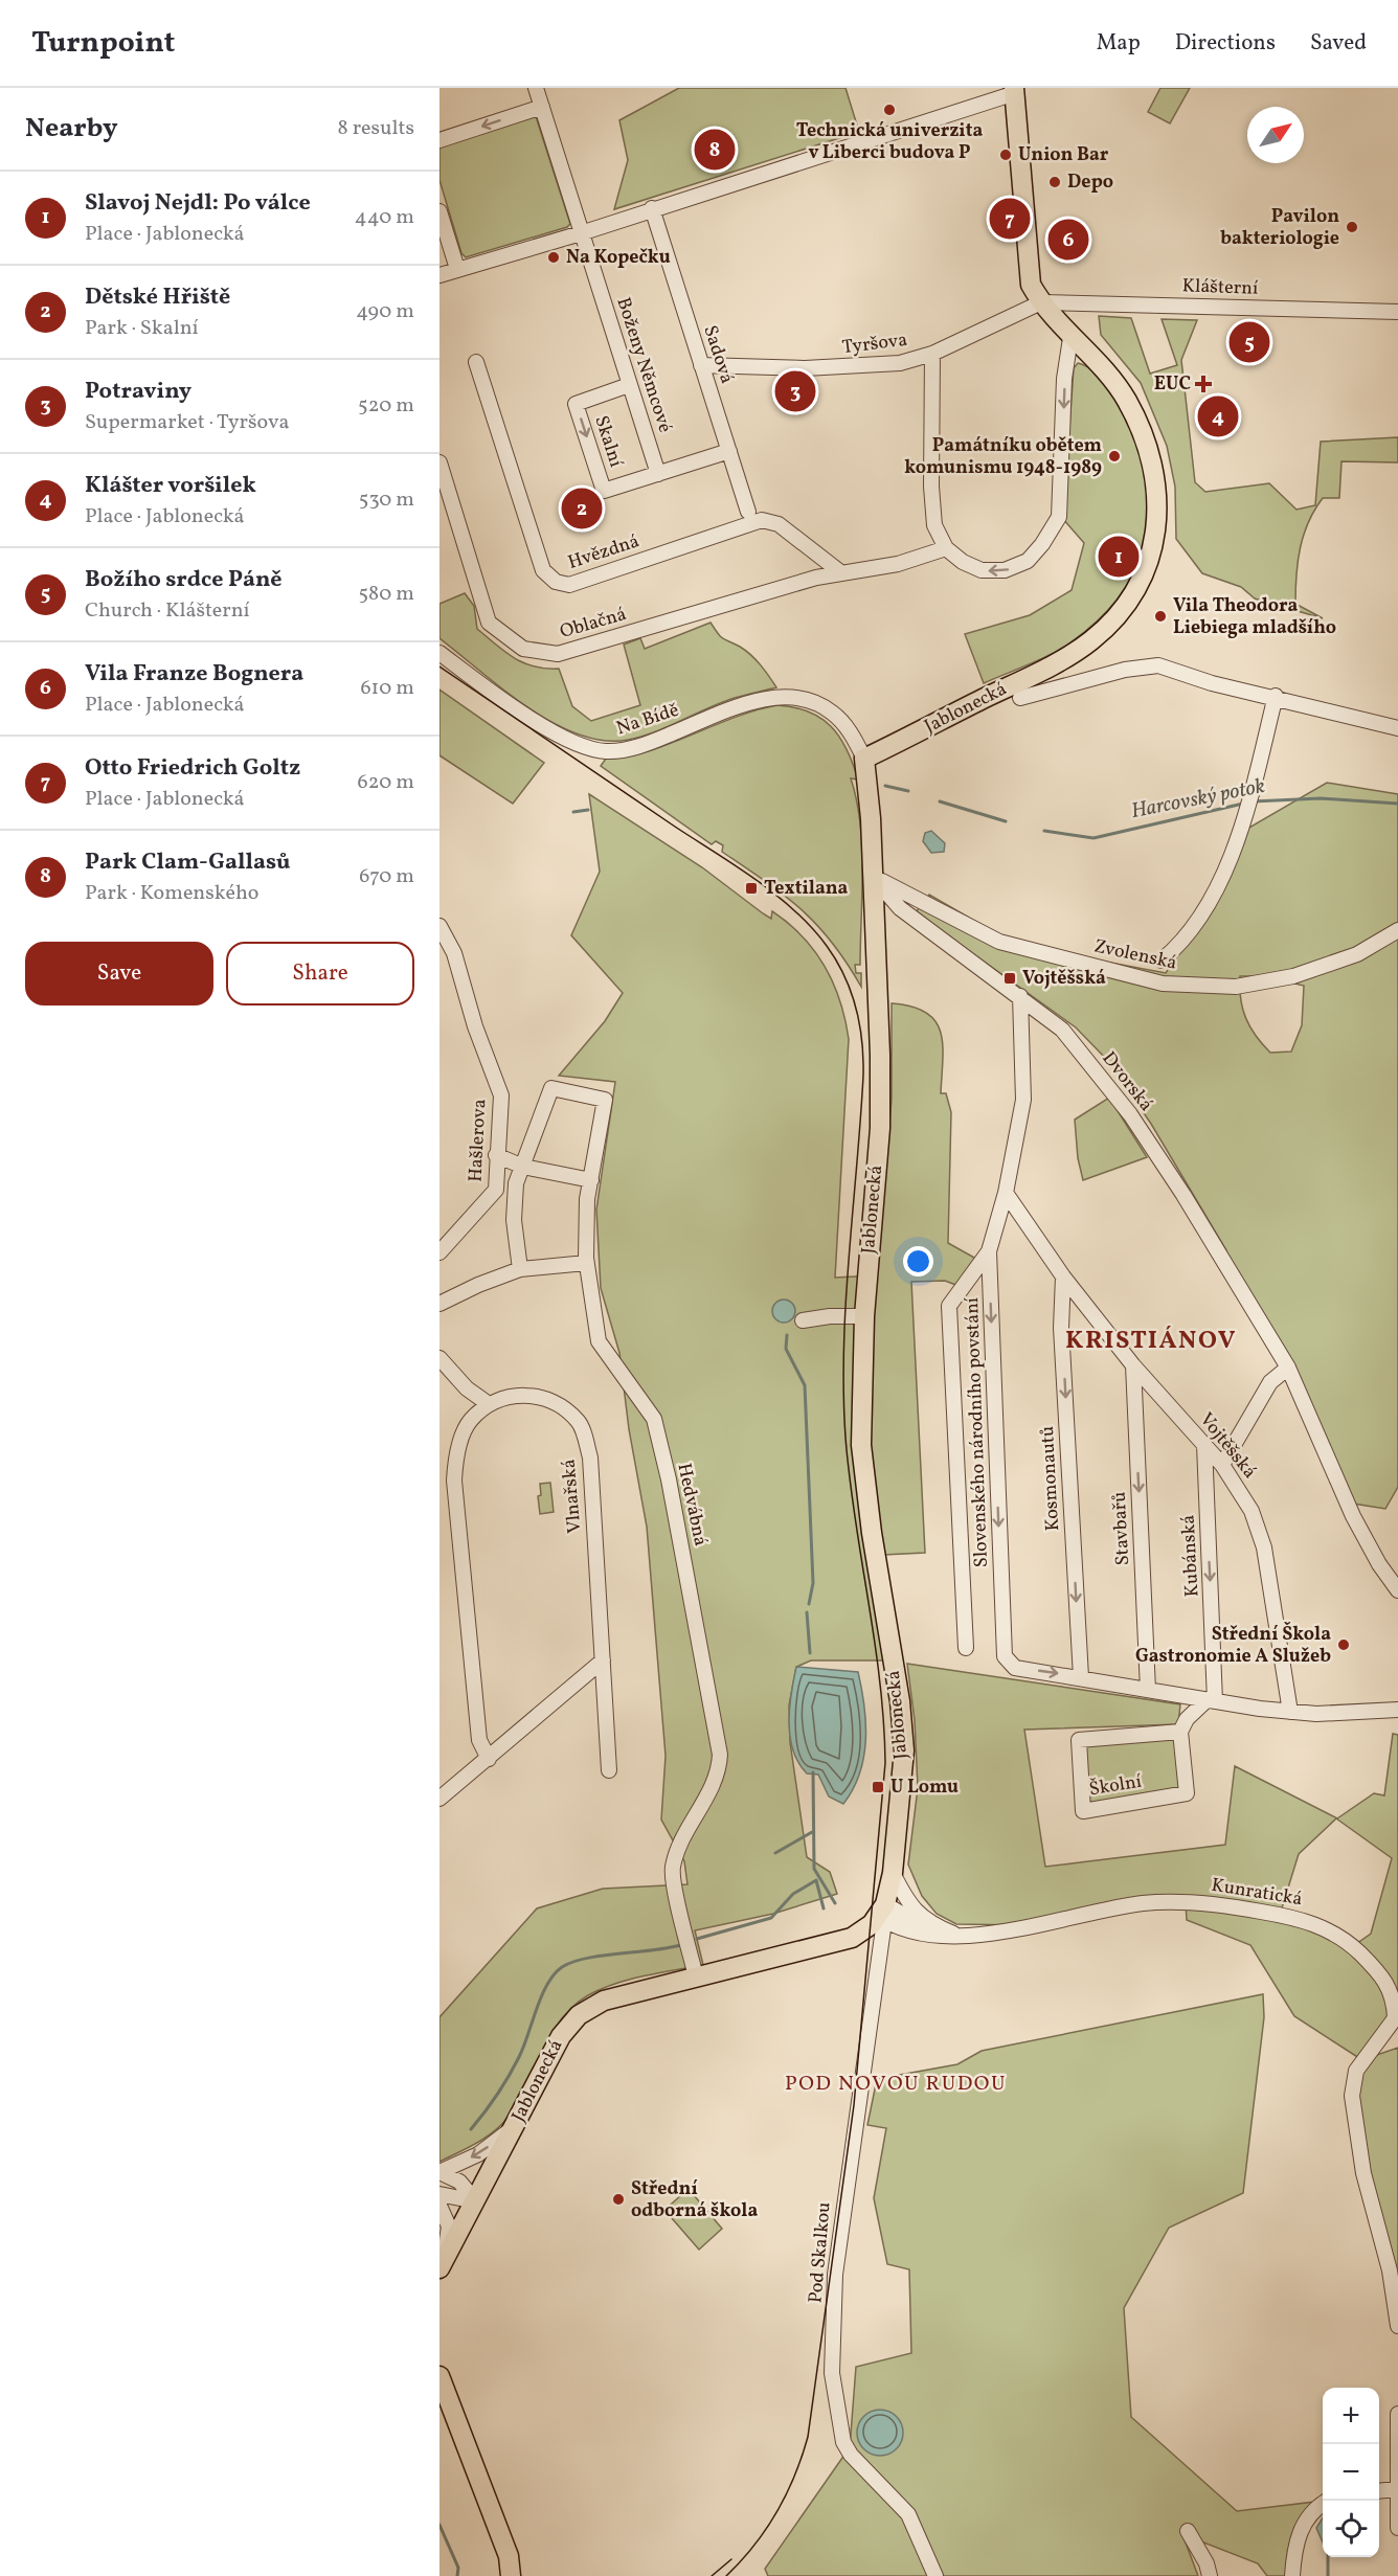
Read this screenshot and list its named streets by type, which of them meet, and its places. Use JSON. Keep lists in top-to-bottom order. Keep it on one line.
{"streets":{"main road":["Jablonecká"],"street":["Klášterní","Tyršova","Sadová","Boženy Němcové","Skalní","Hvězdná","Oblačná","Na Bídě","Zvolenská","Dvorská","Hašlerova","Slovenského národního povstání","Vojtěšská","Kosmonautů","Vlnařská","Hedvábná","Stavbařů","Kubánská","Školní","Kunratická","Pod Skalkou"]},"crossings":[["Klášterní","Tyršova"],["Klášterní","Jablonecká"],["Tyršova","Sadová"],["Tyršova","Jablonecká"],["Sadová","Skalní"],["Boženy Němcové","Skalní"],["Hvězdná","Oblačná"],["Jablonecká","Na Bídě"],["Jablonecká","Zvolenská"],["Jablonecká","Dvorská"],["Jablonecká","Hedvábná"],["Jablonecká","Kunratická"],["Jablonecká","Pod Skalkou"],["Zvolenská","Dvorská"],["Slovenského národního povstání","Vojtěšská"],["Slovenského národního povstání","Kosmonautů"],["Vojtěšská","Kosmonautů"],["Vojtěšská","Stavbařů"],["Vojtěšská","Kubánská"],["Kunratická","Pod Skalkou"]],"one_way":["Stavbařů","Kubánská"],"districts":["KRISTIÁNOV","POD NOVOU RUDOU"],"water":["Harcovský potok"],"places":{"other":["Technická univerzita v Liberci budova P","Union Bar","Depo","Pavilon bakteriologie","Na Kopečku","Památníku obětem komunismu 1948-1989","Vila Theodora Liebiega mladšího","Střední Škola Gastronomie A Služeb","Střední odborná škola"],"health":["EUC"],"transit":["Textilana","Vojtěšská","U Lomu"]},"north":"top right","page":{"header":"Turnpoint","nav":["Map","Directions","Saved"],"heading":["Nearby","8 results"],"pins":["8","7","6","5","3","4","2","1"],"list":[{"mark":"1","name":"Slavoj Nejdl: Po válce","note":"Place · Jablonecká","value":"440 m"},{"mark":"2","name":"Dětské Hřiště","note":"Park · Skalní","value":"490 m"},{"mark":"3","name":"Potraviny","note":"Supermarket · Tyršova","value":"520 m"},{"mark":"4","name":"Klášter voršilek","note":"Place · Jablonecká","value":"530 m"},{"mark":"5","name":"Božího srdce Páně","note":"Church · Klášterní","value":"580 m"},{"mark":"6","name":"Vila Franze Bognera","note":"Place · Jablonecká","value":"610 m"},{"mark":"7","name":"Otto Friedrich Goltz","note":"Place · Jablonecká","value":"620 m"},{"mark":"8","name":"Park Clam-Gallasů","note":"Park · Komenského","value":"670 m"}],"buttons":["Save","Share"],"map_buttons":["+","−"]}}
